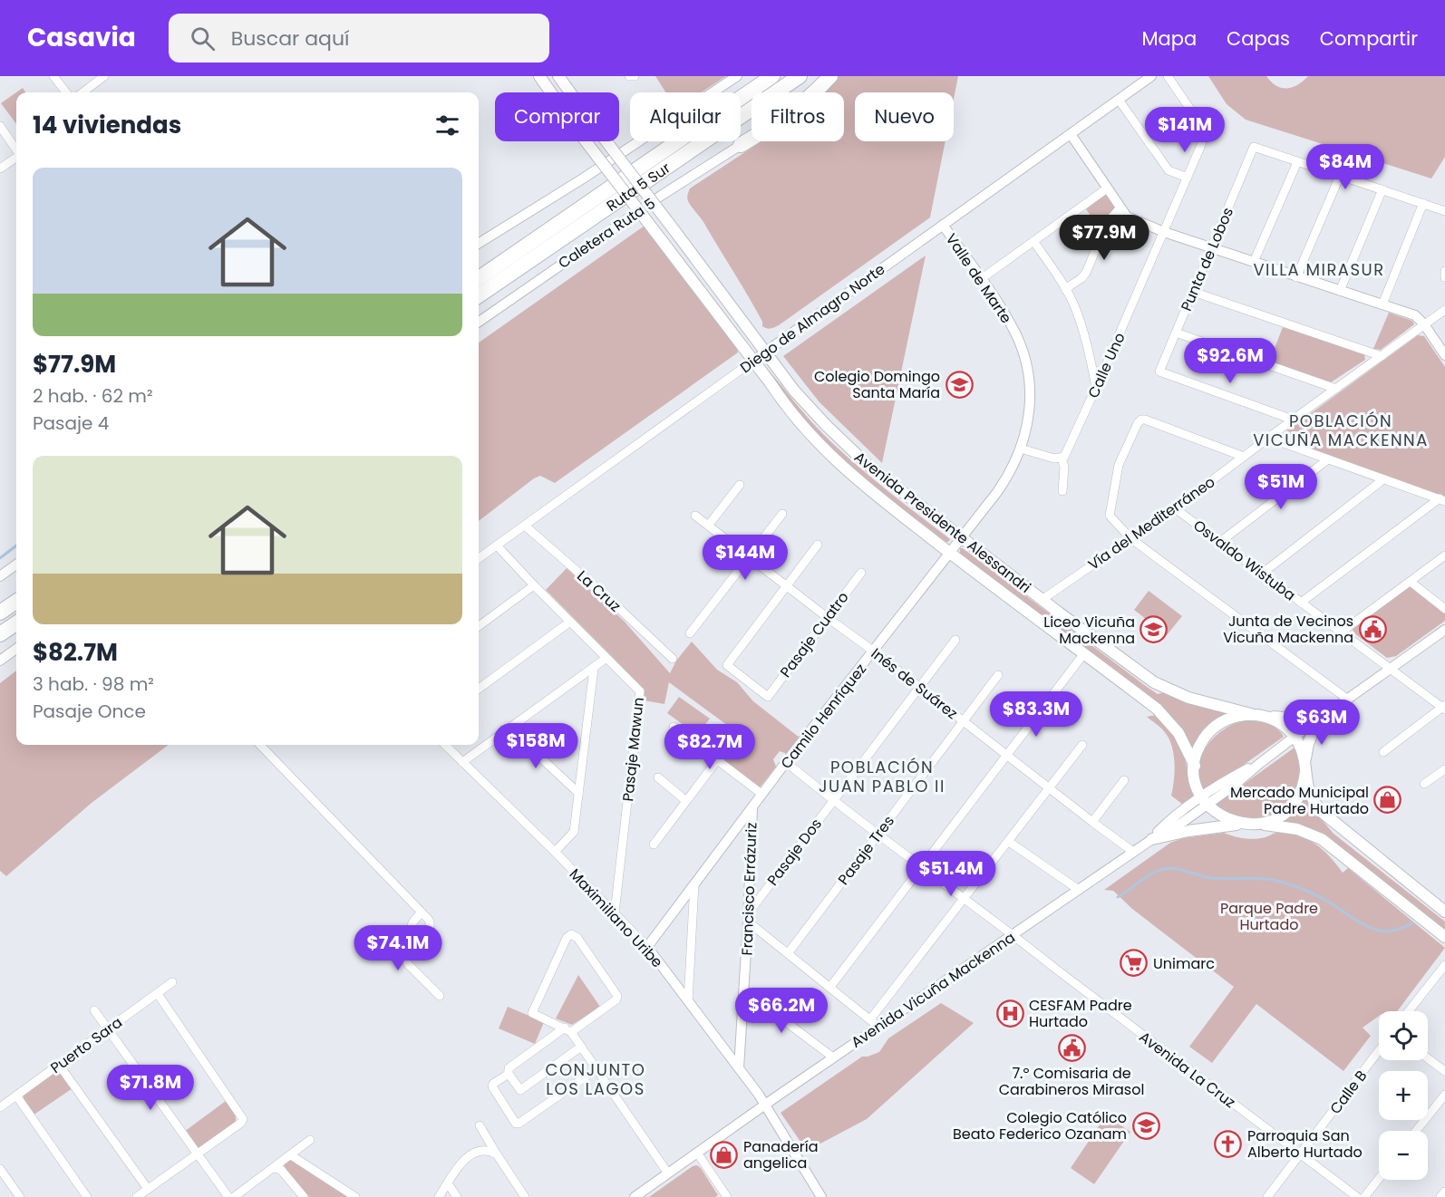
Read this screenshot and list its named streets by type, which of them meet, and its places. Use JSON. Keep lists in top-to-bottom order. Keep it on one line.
{"streets":{"highway":["Ruta 5 Sur"],"main road":["Avenida Presidente Alessandri"],"street":["Caletera Ruta 5","Punta de Lobos","Valle de Marte","Diego de Almagro Norte","Calle Uno","Vía del Mediterráneo","Osvaldo Wistuba","La Cruz","Pasaje Cuatro","Inés de Suárez","Camilo Henríquez","Pasaje Mawun","Pasaje Tres","Pasaje Dos","Francisco Errázuriz","Maximiliano Uribe","Avenida Vicuña Mackenna","Puerto Sara","Avenida La Cruz","Calle B"]},"crossings":[["Punta de Lobos","Vía del Mediterráneo"],["Valle de Marte","Diego de Almagro Norte"],["Valle de Marte","Avenida Presidente Alessandri"],["Valle de Marte","Camilo Henríquez"],["Diego de Almagro Norte","Avenida Presidente Alessandri"],["Diego de Almagro Norte","La Cruz"],["Diego de Almagro Norte","Pasaje Mawun"],["Avenida Presidente Alessandri","Vía del Mediterráneo"],["Avenida Presidente Alessandri","Camilo Henríquez"],["Avenida Presidente Alessandri","Avenida Vicuña Mackenna"],["Vía del Mediterráneo","Osvaldo Wistuba"],["Osvaldo Wistuba","Avenida Vicuña Mackenna"],["Pasaje Cuatro","Inés de Suárez"],["Inés de Suárez","Camilo Henríquez"],["Inés de Suárez","Pasaje Tres"],["Inés de Suárez","Pasaje Dos"],["Inés de Suárez","Avenida Vicuña Mackenna"],["Camilo Henríquez","Francisco Errázuriz"],["Camilo Henríquez","Maximiliano Uribe"],["Camilo Henríquez","Avenida La Cruz"],["Pasaje Mawun","Maximiliano Uribe"],["Pasaje Tres","Avenida La Cruz"],["Pasaje Dos","Francisco Errázuriz"],["Pasaje Dos","Avenida La Cruz"],["Francisco Errázuriz","Maximiliano Uribe"],["Maximiliano Uribe","Avenida Vicuña Mackenna"],["Avenida Vicuña Mackenna","Avenida La Cruz"],["Avenida La Cruz","Calle B"]],"districts":["VILLA MIRASUR","POBLACIÓN VICUÑA MACKENNA","POBLACIÓN JUAN PABLO II","CONJUNTO LOS LAGOS"],"parks":["Parque Padre Hurtado"],"places":{"school or university":["Colegio Domingo Santa María","Liceo Vicuña Mackenna","Colegio Católico Beato Federico Ozanam"],"public building":["Junta de Vecinos Vicuña Mackenna","7.º Comisaria de Carabineros Mirasol"],"shop":["Mercado Municipal Padre Hurtado","Panadería angelica"],"supermarket":["Unimarc"],"hospital":["CESFAM Padre Hurtado"],"church":["Parroquia San Alberto Hurtado"]},"page":{"header":"Casavia","search":"Buscar aquí","nav":["Mapa","Capas","Compartir"],"chip":["Comprar","Alquilar","Filtros","Nuevo"],"heading":"14 viviendas","price":["$141M","$84M","$77.9M","$92.6M","$51M","$144M","$83.3M","$63M","$158M","$82.7M","$51.4M","$74.1M","$66.2M","$71.8M"],"list":[{"name":"$77.9M","note":"2 hab. · 62 m² · Pasaje 4"},{"name":"$82.7M","note":"3 hab. · 98 m² · Pasaje Once"}],"map_buttons":["+","−"]}}
